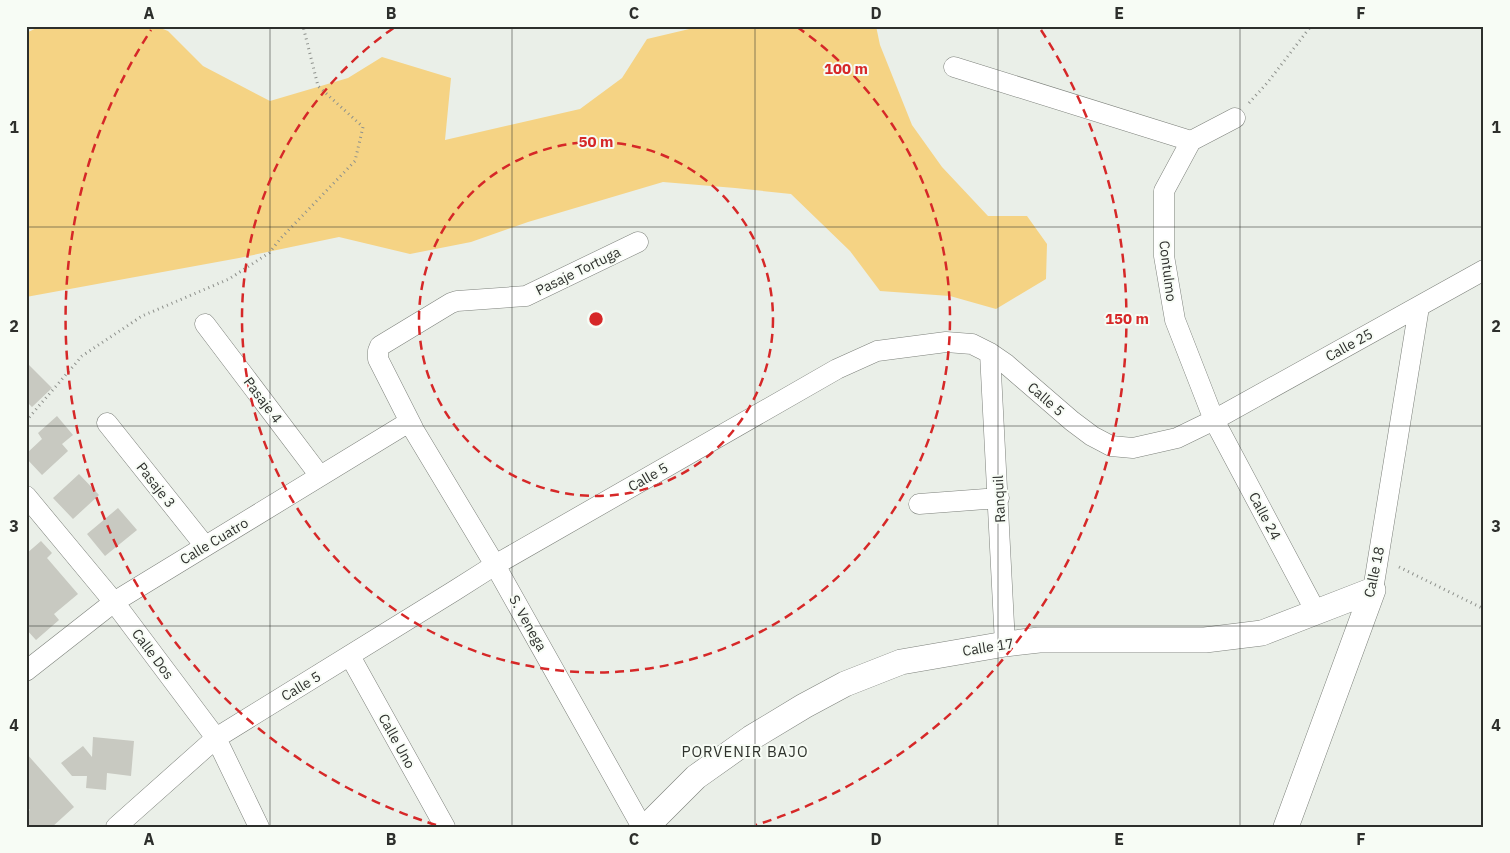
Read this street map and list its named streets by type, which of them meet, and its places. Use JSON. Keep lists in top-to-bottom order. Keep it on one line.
{"streets":{"street":["Pasaje Tortuga","Contulmo","Calle 25","Calle 5","Pasaje 4","Pasaje 3","Ranquil","Calle 24","Calle Cuatro","Calle 18","S. Venega","Calle 17","Calle Dos","Calle Uno"]},"crossings":[["Pasaje Tortuga","Calle Cuatro"],["Pasaje Tortuga","S. Venega"],["Contulmo","Calle 25"],["Contulmo","Calle 5"],["Contulmo","Calle 24"],["Calle 25","Calle 5"],["Calle 25","Calle 24"],["Calle 25","Calle 18"],["Calle 5","Ranquil"],["Calle 5","Calle 24"],["Calle 5","S. Venega"],["Calle 5","Calle Dos"],["Calle 5","Calle Uno"],["Pasaje 4","Calle Cuatro"],["Pasaje 3","Calle Cuatro"],["Ranquil","Calle 17"],["Calle 24","Calle 17"],["Calle Cuatro","S. Venega"],["Calle Cuatro","Calle Dos"],["Calle 18","Calle 17"]],"districts":["PORVENIR BAJO"],"grid":{"columns":["A","B","C","D","E","F"],"rows":["1","2","3","4"]},"rings":["100 m","50 m","150 m"]}
